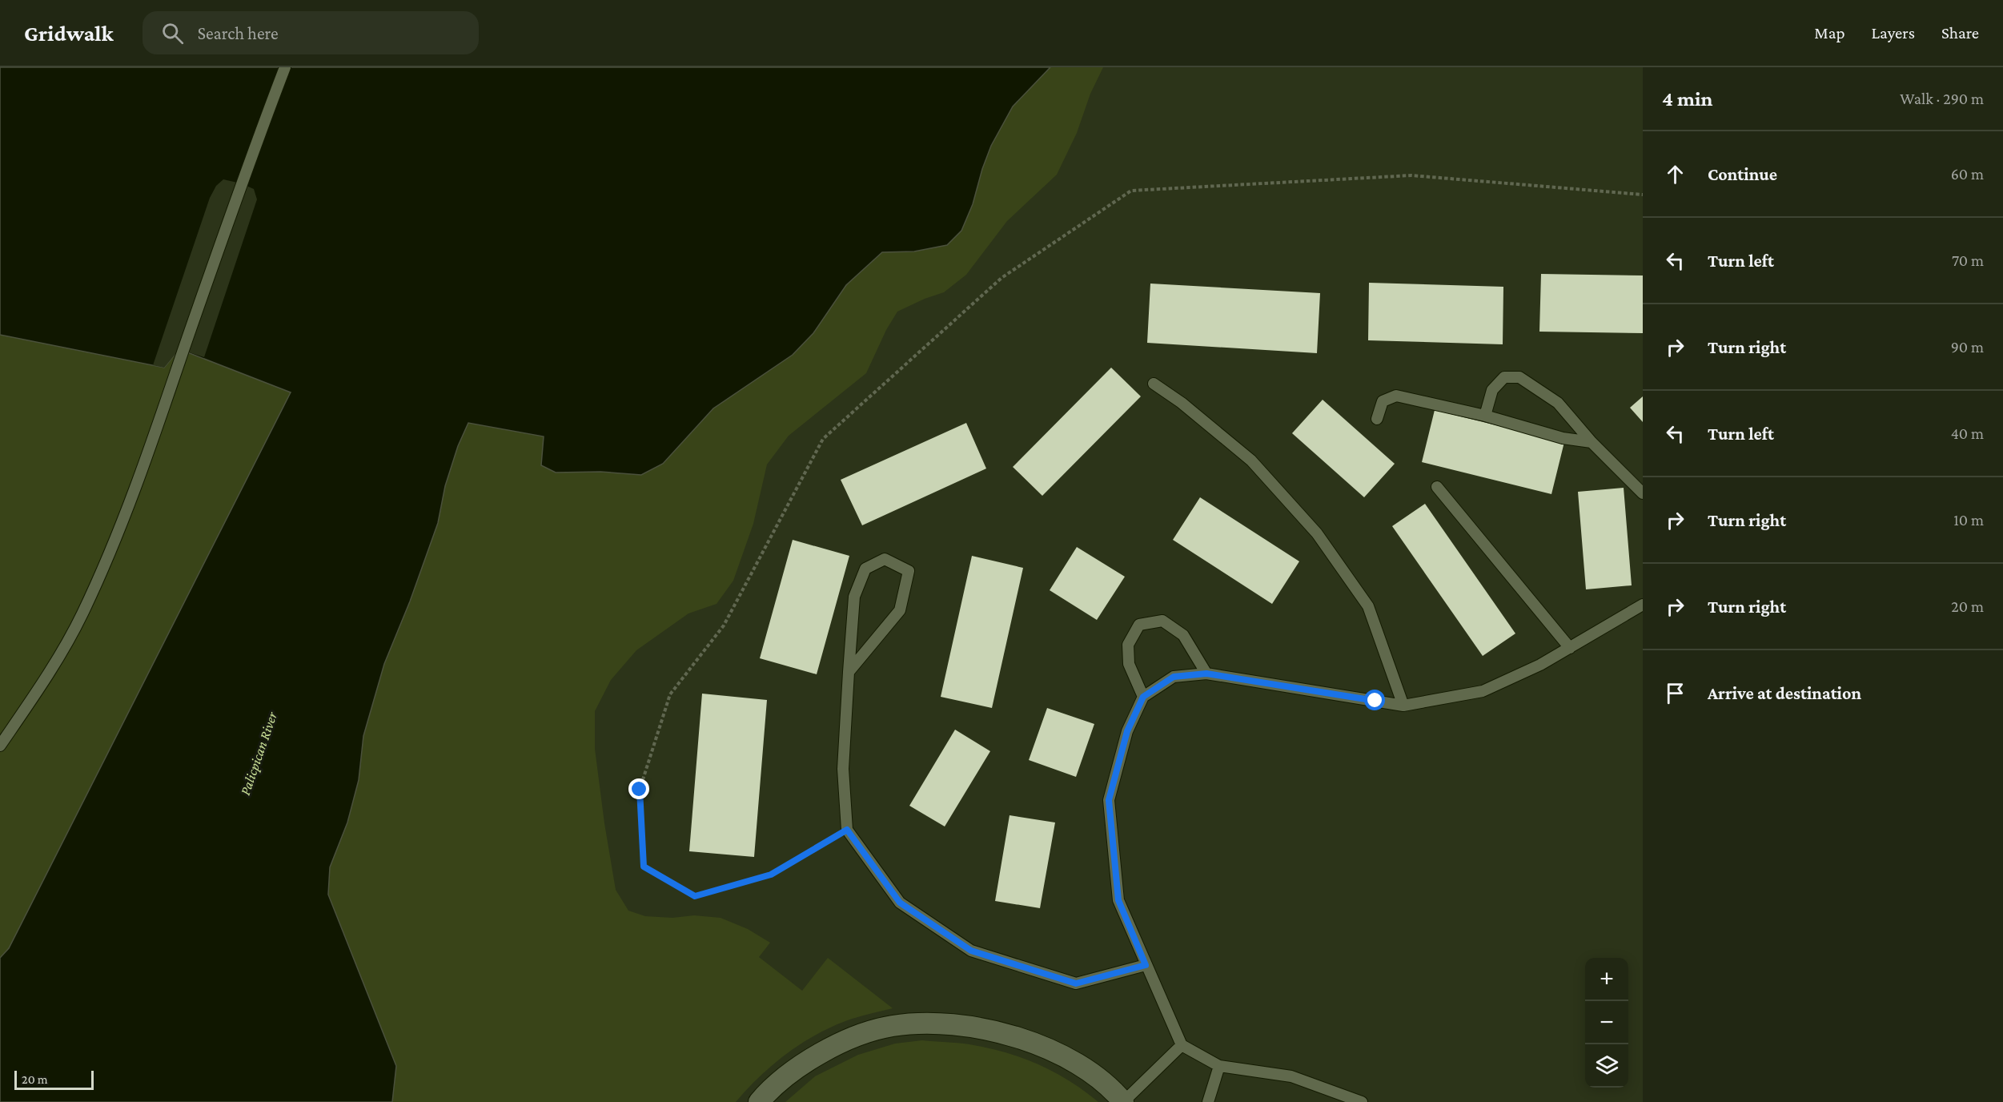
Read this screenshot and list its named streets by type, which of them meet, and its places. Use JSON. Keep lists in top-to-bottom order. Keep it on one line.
{"water":["Palicpican River"],"scale_bar":"20 m","page":{"header":"Gridwalk","search":"Search here","nav":["Map","Layers","Share"],"heading":["4 min","Walk · 290 m"],"list":[["Continue","60 m"],["Turn left","70 m"],["Turn right","90 m"],["Turn left","40 m"],["Turn right","10 m"],["Turn right","20 m"],"Arrive at destination"],"map_buttons":["+","−"],"scale":"20 m"}}
